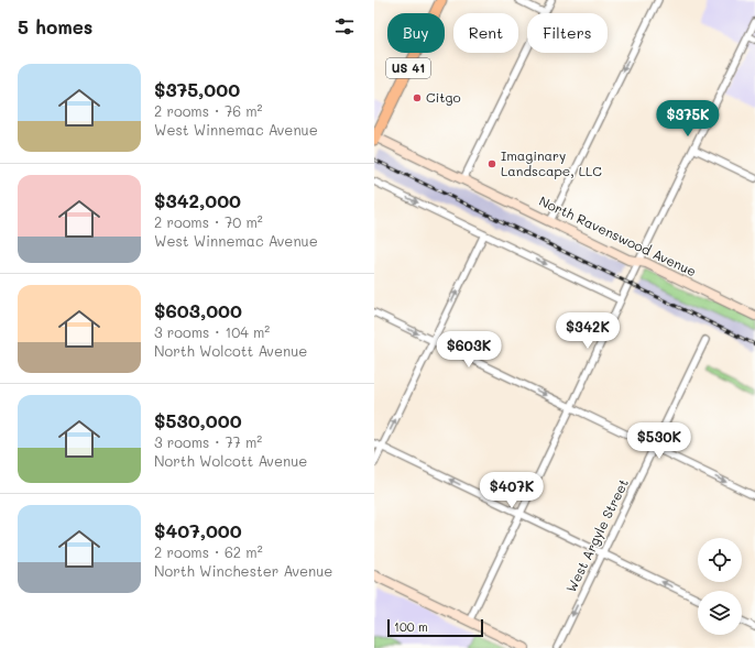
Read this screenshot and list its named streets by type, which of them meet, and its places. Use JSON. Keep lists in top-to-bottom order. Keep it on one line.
{"streets":{"main road":["US 41"],"street":["North Ravenswood Avenue","West Argyle Street"]},"crossings":[["US 41","North Ravenswood Avenue"]],"places":["Citgo","Imaginary Landscape, LLC"],"scale_bar":"100 m","page":{"heading":"5 homes","chip":["Buy","Rent","Filters"],"list":[{"name":"$375,000","note":"2 rooms · 76 m² · West Winnemac Avenue"},{"name":"$342,000","note":"2 rooms · 70 m² · West Winnemac Avenue"},{"name":"$603,000","note":"3 rooms · 104 m² · North Wolcott Avenue"},{"name":"$530,000","note":"3 rooms · 77 m² · North Wolcott Avenue"},{"name":"$407,000","note":"2 rooms · 62 m² · North Winchester Avenue"}],"price":["$375K","$342K","$603K","$530K","$407K"],"scale":"100 m"}}
